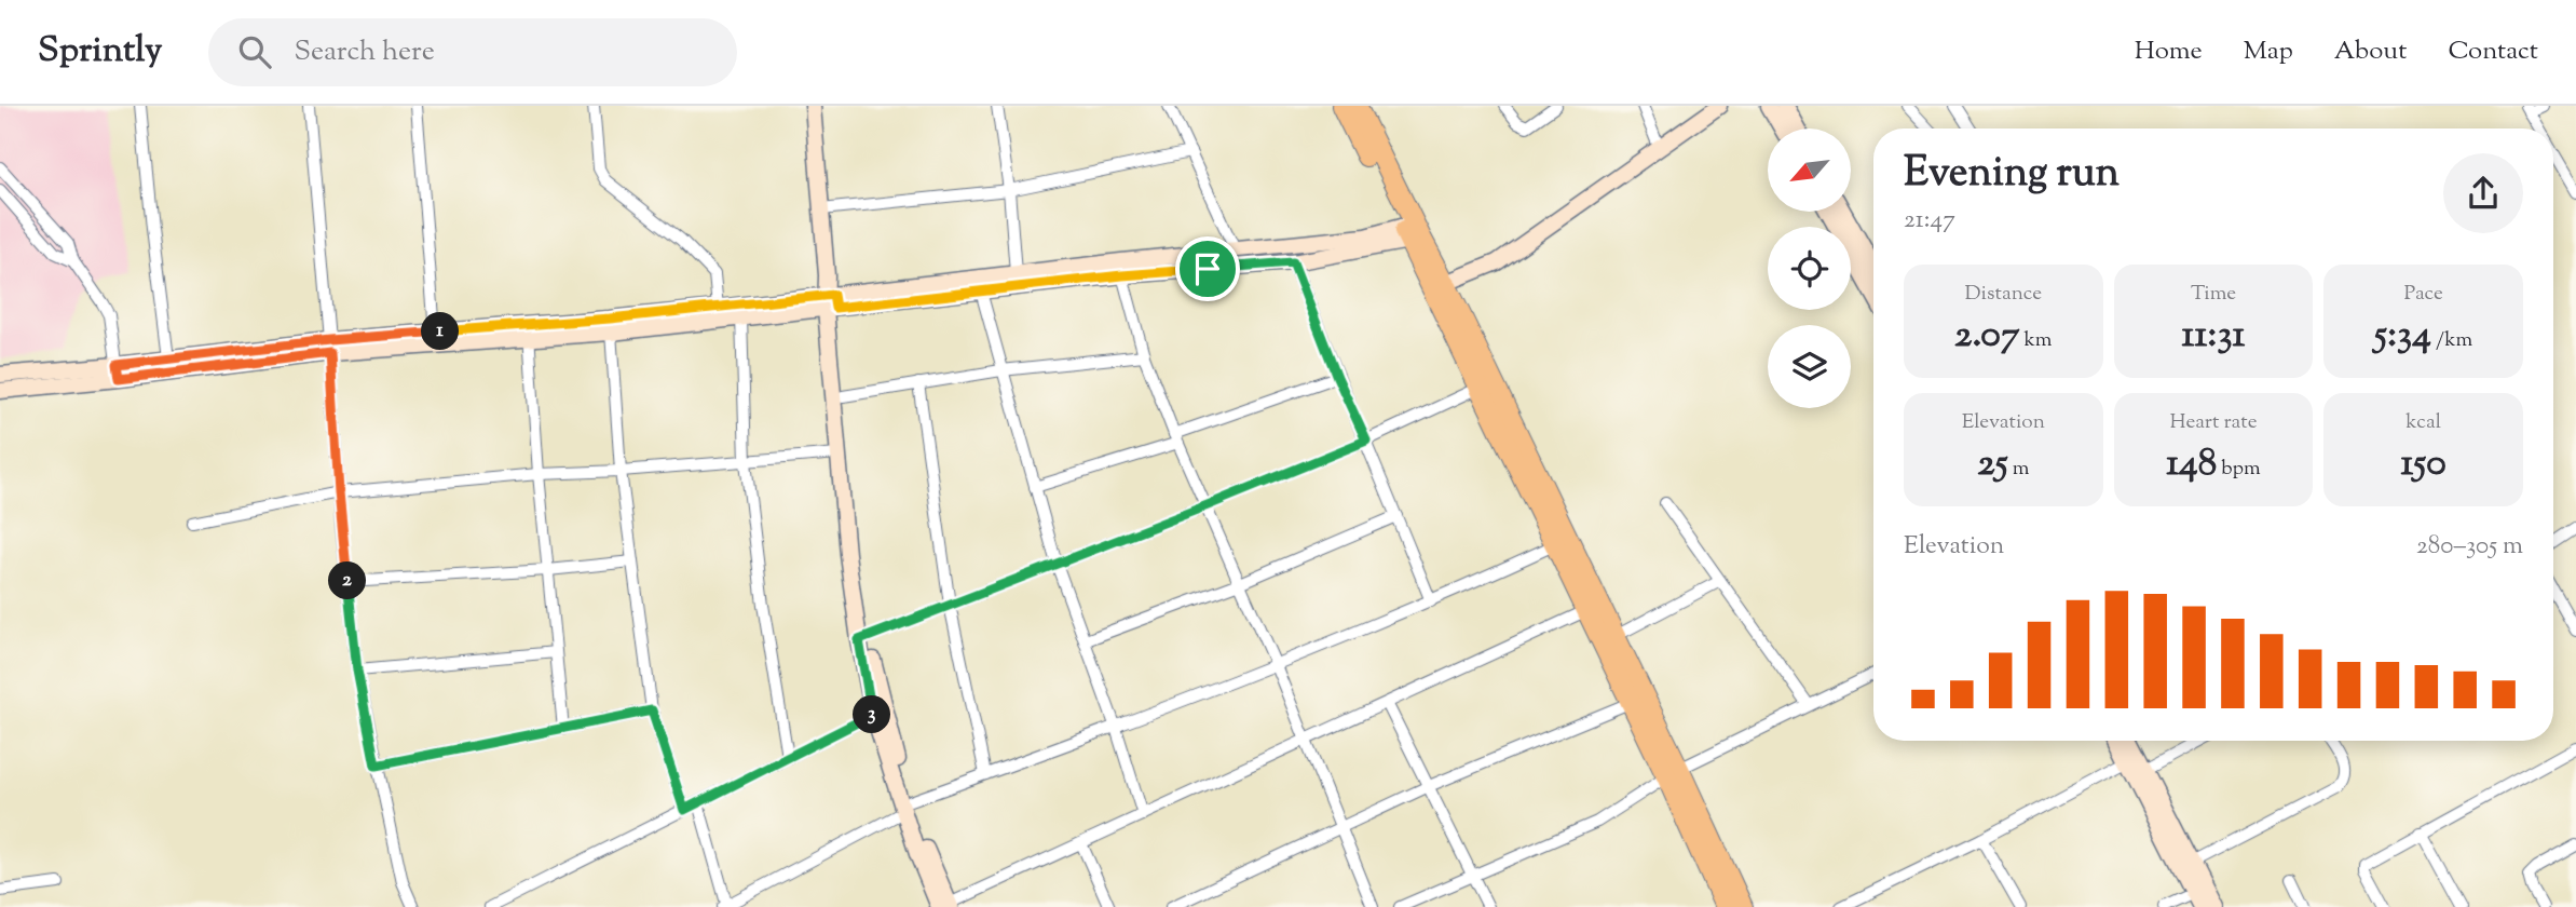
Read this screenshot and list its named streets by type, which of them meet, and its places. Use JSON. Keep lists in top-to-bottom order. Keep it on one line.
{"north":"bottom left","page":{"header":"Sprintly","search":"Search here","nav":["Home","Map","About","Contact"],"heading":["Evening run","21:47"],"stats":[["Distance","2.07 km"],["Time","11:31"],["Pace","5:34 /km"],["Elevation","25 m"],["Heart rate","148 bpm"],["kcal","150"]],"pins":["1","2","3"],"chart":["Elevation","280–305 m"]}}
